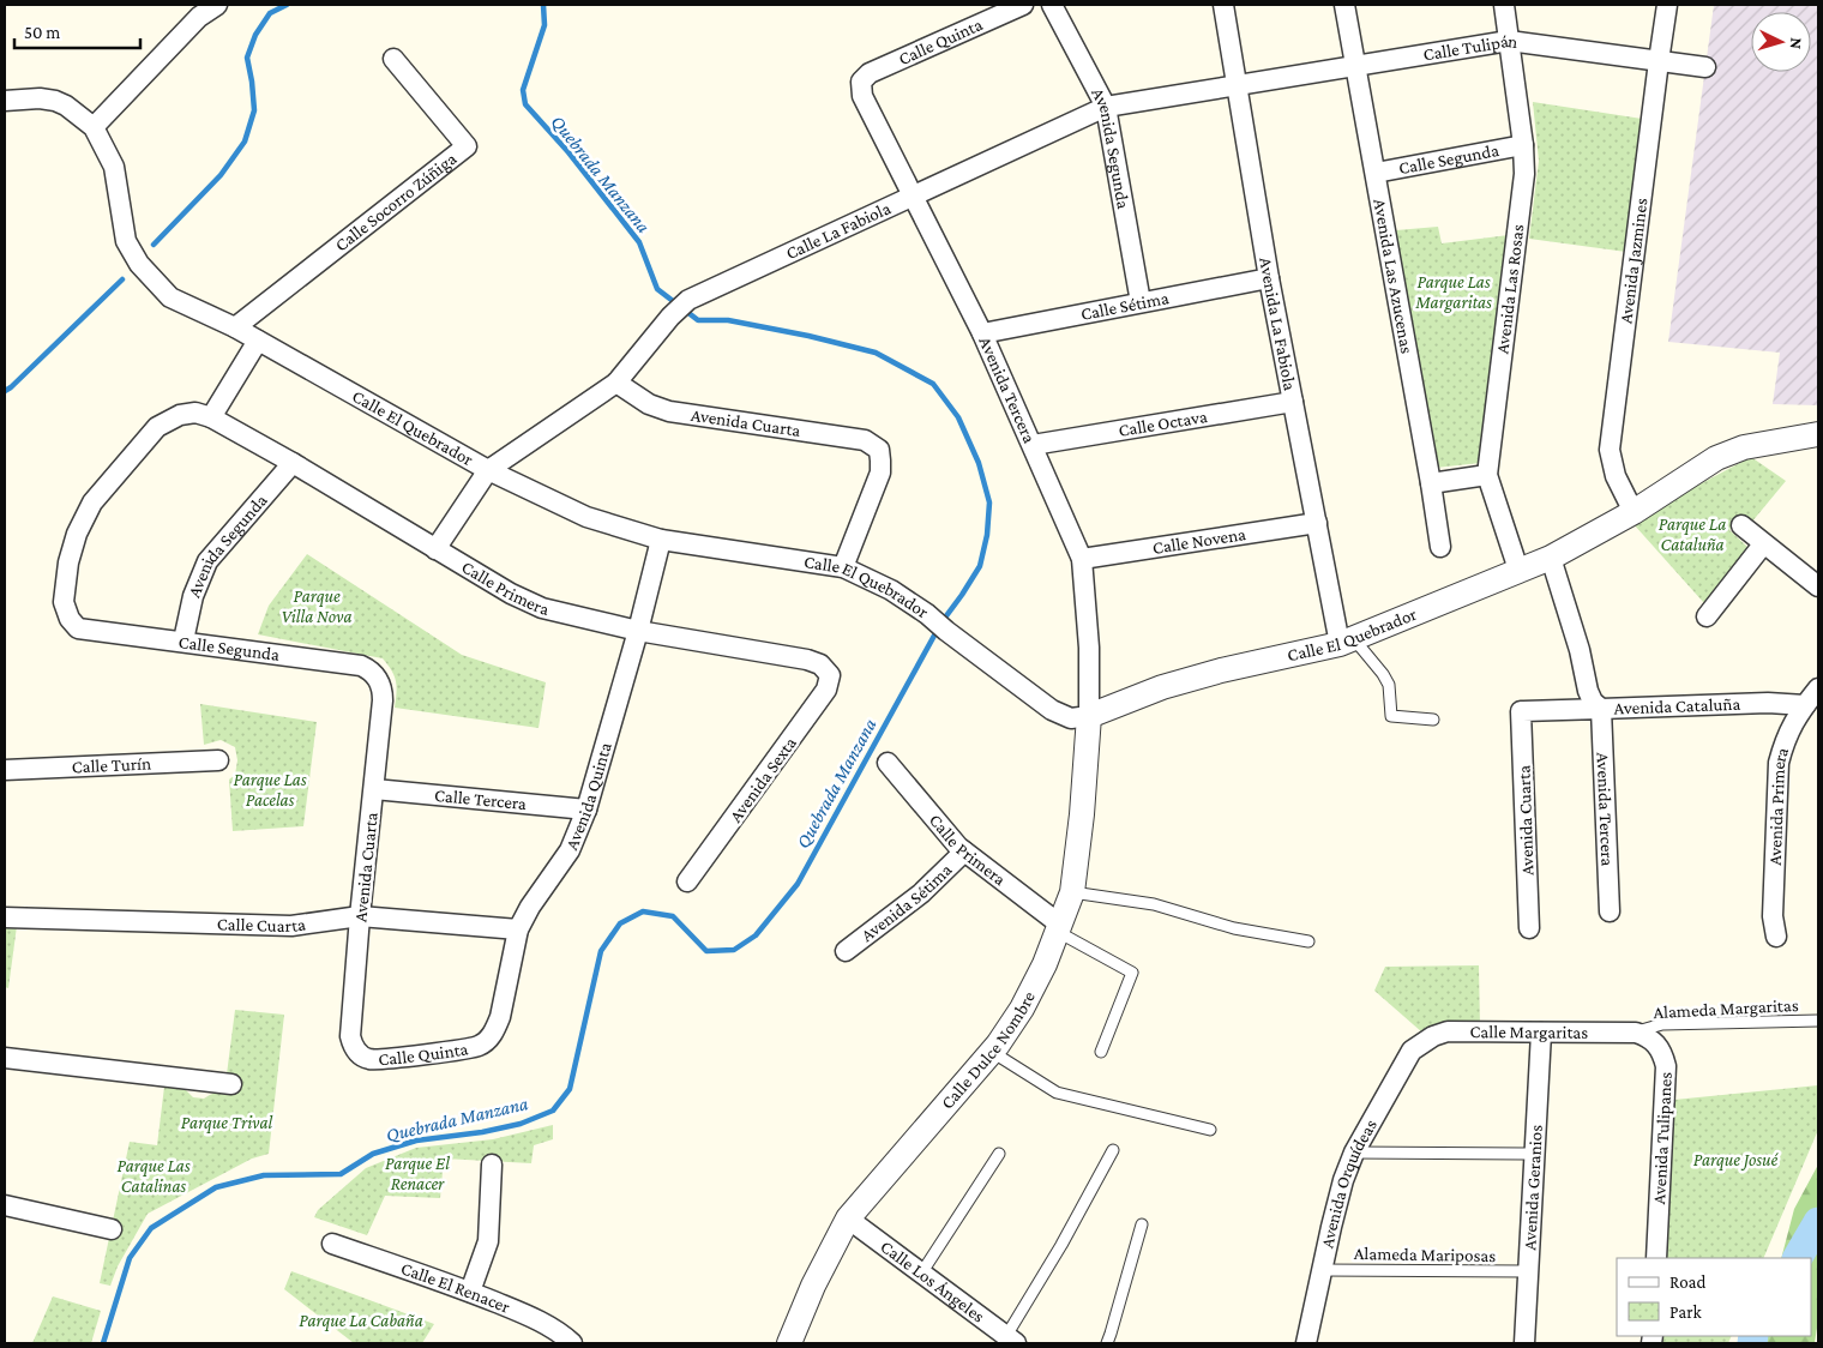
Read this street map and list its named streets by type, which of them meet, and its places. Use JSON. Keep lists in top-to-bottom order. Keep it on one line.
{"streets":{"street":["Calle Quinta","Calle Tulipán","Avenida Segunda","Calle Segunda","Calle Socorro Zúñiga","Calle La Fabiola","Avenida Jazmines","Avenida Las Azucenas","Avenida Las Rosas","Calle Sétima","Avenida La Fabiola","Avenida Tercera","Avenida Cuarta","Calle Octava","Calle El Quebrador","Calle Novena","Calle Primera","Avenida Cataluña","Calle Turín","Avenida Sexta","Avenida Quinta","Calle Tercera","Avenida Primera","Avenida Sétima","Calle Cuarta","Calle Margaritas","Calle Dulce Nombre","Avenida Tulipanes","Avenida Orquídeas","Avenida Geranios","Calle Los Ángeles","Calle El Renacer"],"lane":["Alameda Margaritas","Alameda Mariposas"]},"crossings":[["Calle Quinta","Avenida Tercera"],["Calle Quinta","Avenida Cuarta"],["Calle Quinta","Avenida Quinta"],["Calle Tulipán","Calle La Fabiola"],["Calle Tulipán","Avenida Jazmines"],["Calle Tulipán","Avenida Las Azucenas"],["Calle Tulipán","Avenida Las Rosas"],["Calle Tulipán","Avenida La Fabiola"],["Avenida Segunda","Calle Segunda"],["Avenida Segunda","Calle La Fabiola"],["Avenida Segunda","Calle Sétima"],["Avenida Segunda","Calle Primera"],["Calle Segunda","Avenida Las Azucenas"],["Calle Segunda","Avenida Las Rosas"],["Calle Segunda","Avenida Cuarta"],["Calle Segunda","Calle Primera"],["Calle Socorro Zúñiga","Calle El Quebrador"],["Calle La Fabiola","Avenida La Fabiola"],["Calle La Fabiola","Avenida Tercera"],["Calle La Fabiola","Avenida Cuarta"],["Calle La Fabiola","Calle El Quebrador"],["Avenida Jazmines","Calle El Quebrador"],["Avenida Las Rosas","Calle El Quebrador"],["Calle Sétima","Avenida La Fabiola"],["Calle Sétima","Avenida Tercera"],["Avenida La Fabiola","Calle Octava"],["Avenida La Fabiola","Calle El Quebrador"],["Avenida La Fabiola","Calle Novena"],["Avenida Tercera","Avenida Cuarta"],["Avenida Tercera","Calle Octava"],["Avenida Tercera","Calle El Quebrador"],["Avenida Tercera","Calle Novena"],["Avenida Tercera","Avenida Cataluña"],["Avenida Tercera","Calle Dulce Nombre"],["Avenida Cuarta","Calle El Quebrador"],["Avenida Cuarta","Avenida Cataluña"],["Avenida Cuarta","Calle Tercera"],["Avenida Cuarta","Calle Cuarta"],["Calle El Quebrador","Avenida Cataluña"],["Calle El Quebrador","Avenida Quinta"],["Calle El Quebrador","Calle Dulce Nombre"],["Calle Primera","Avenida Sexta"],["Calle Primera","Avenida Quinta"],["Calle Primera","Avenida Sétima"],["Calle Primera","Calle Dulce Nombre"],["Avenida Cataluña","Avenida Primera"],["Avenida Quinta","Calle Tercera"],["Avenida Quinta","Calle Cuarta"],["Alameda Margaritas","Calle Margaritas"],["Alameda Margaritas","Avenida Tulipanes"],["Calle Margaritas","Avenida Tulipanes"],["Calle Margaritas","Avenida Orquídeas"],["Calle Margaritas","Avenida Geranios"],["Calle Dulce Nombre","Calle Los Ángeles"],["Avenida Orquídeas","Alameda Mariposas"],["Avenida Geranios","Alameda Mariposas"]],"water":["Quebrada Manzana"],"parks":["Parque Las Margaritas","Parque La Cataluña","Parque Villa Nova","Parque Las Pacelas","Parque Trival","Parque Josué","Parque El Renacer","Parque Las Catalinas","Parque La Cabaña"],"legend":["Road","Park"],"scale_bar":"50 m","north":"right"}
